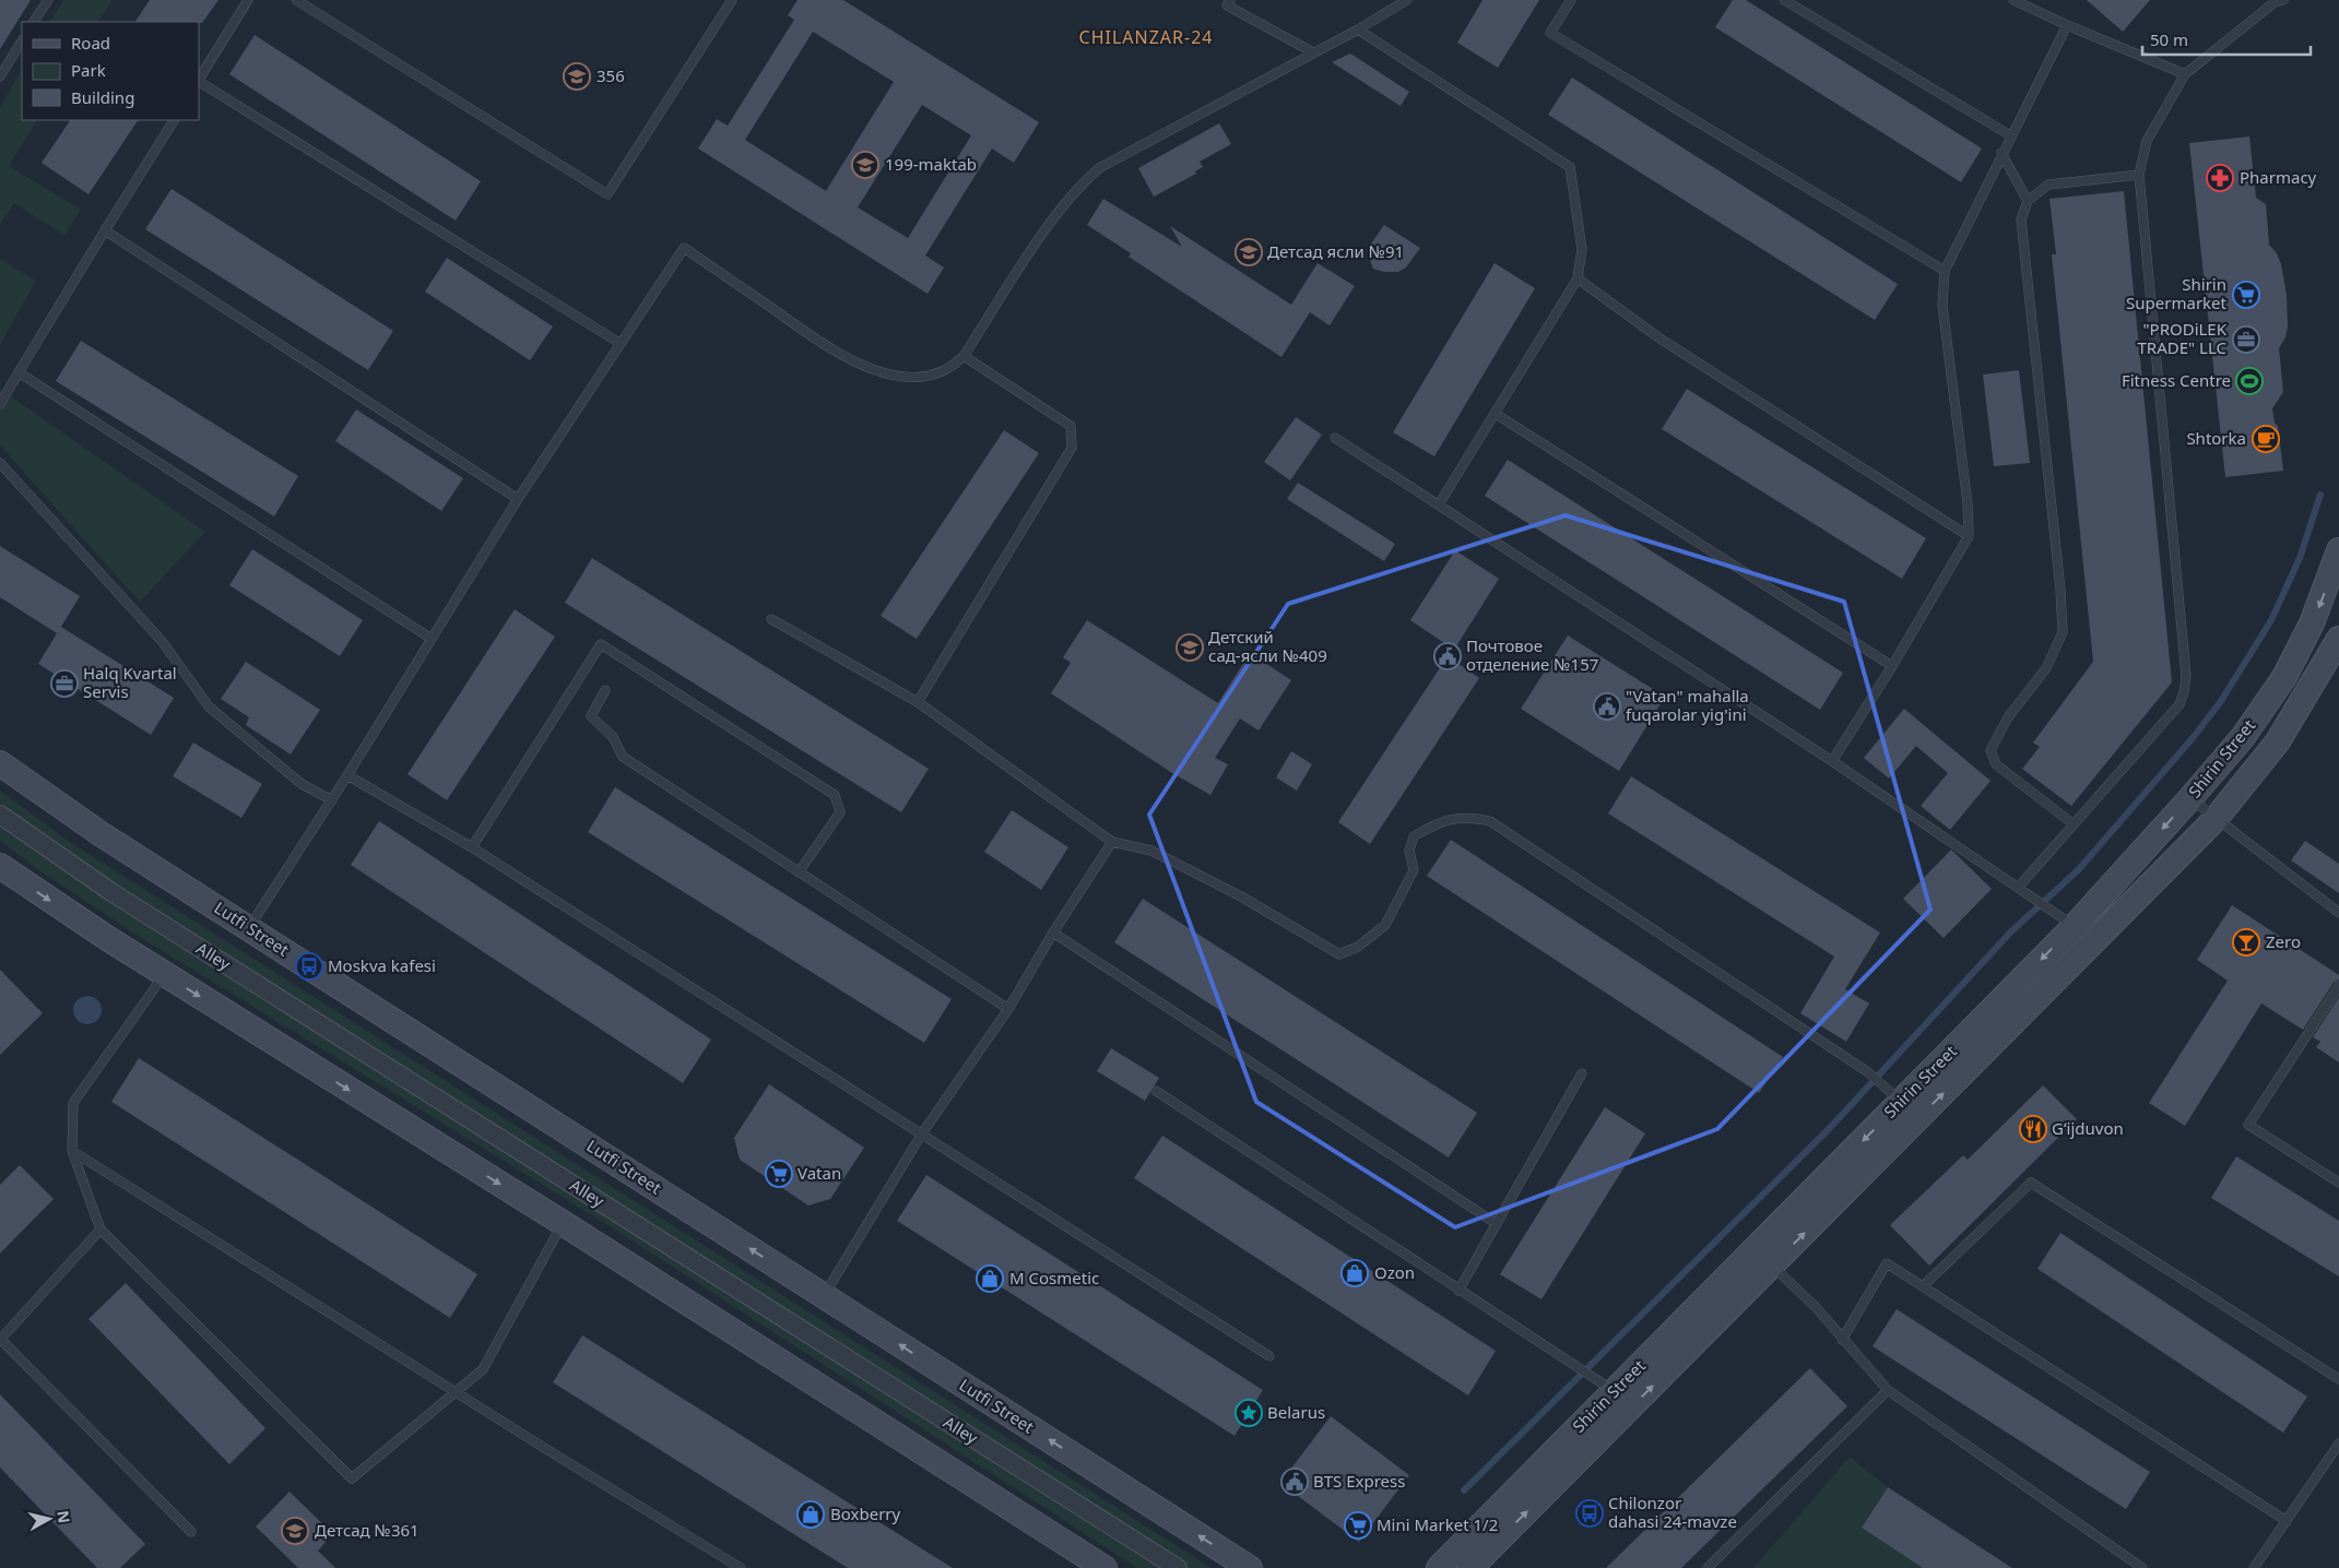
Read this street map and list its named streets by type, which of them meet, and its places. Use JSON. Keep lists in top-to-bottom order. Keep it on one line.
{"streets":{"main road":["Shirin Street","Lutfi Street"],"street":["Alley"]},"districts":["CHILANZAR-24"],"places":{"school or university":["356","199-maktab","Детсад ясли №91","Детский сад-ясли №409","Детсад №361"],"pharmacy":["Pharmacy"],"supermarket":["Shirin Supermarket","Vatan","Mini Market 1/2"],"office":["\"PRODiLEK TRADE\" LLC","Halq Kvartal Servis"],"sports":["Fitness Centre"],"cafe":["Shtorka"],"public building":["Почтовое отделение №157","\"Vatan\" mahalla fuqarolar yig'ini","BTS Express"],"bar":["Zero"],"bus stop":["Moskva kafesi","Chilonzor dahasi 24-mavze"],"restaurant":["Gʻijduvon"],"shop":["Ozon","M Cosmetic","Boxberry"],"place":["Belarus"]},"legend":["Road","Park","Building"],"scale_bar":"50 m","north":"right"}
